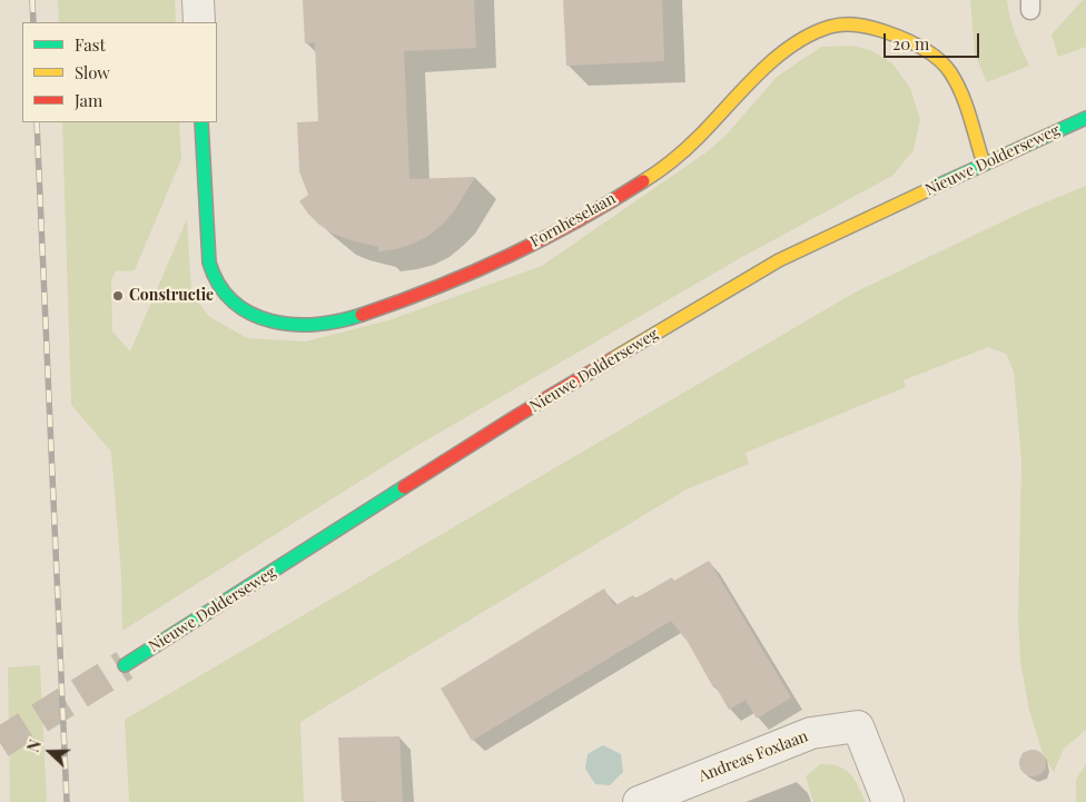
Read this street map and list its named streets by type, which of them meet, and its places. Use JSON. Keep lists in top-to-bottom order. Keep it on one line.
{"streets":{"street":["Nieuwe Dolderseweg","Fornheselaan","Andreas Foxlaan"]},"crossings":[["Nieuwe Dolderseweg","Fornheselaan"]],"places":["Constructie"],"legend":["Fast","Slow","Jam"],"scale_bar":"20 m","north":"left"}
